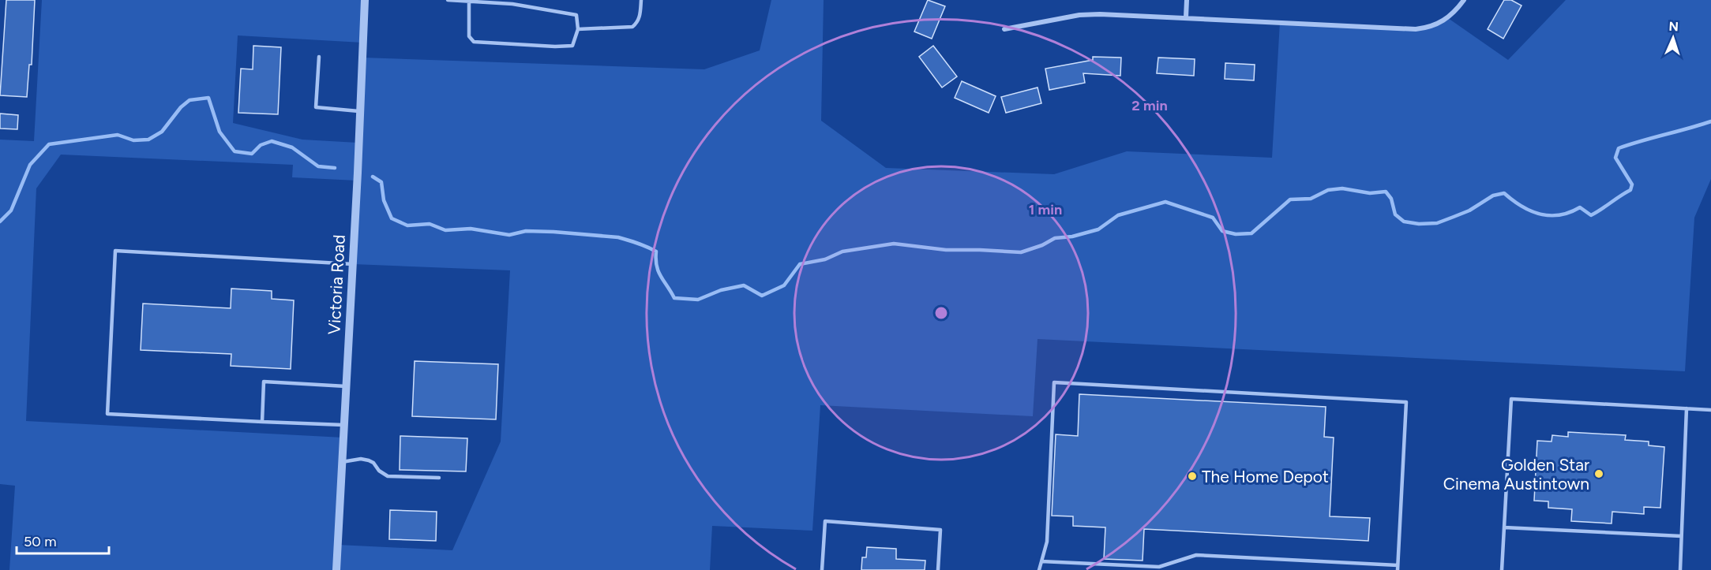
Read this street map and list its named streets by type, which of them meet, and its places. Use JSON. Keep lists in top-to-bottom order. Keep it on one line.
{"streets":{"street":["Victoria Road"]},"places":["Golden Star Cinema Austintown","The Home Depot"],"scale_bar":"50 m","north":"top","rings":["2 min","1 min"]}
